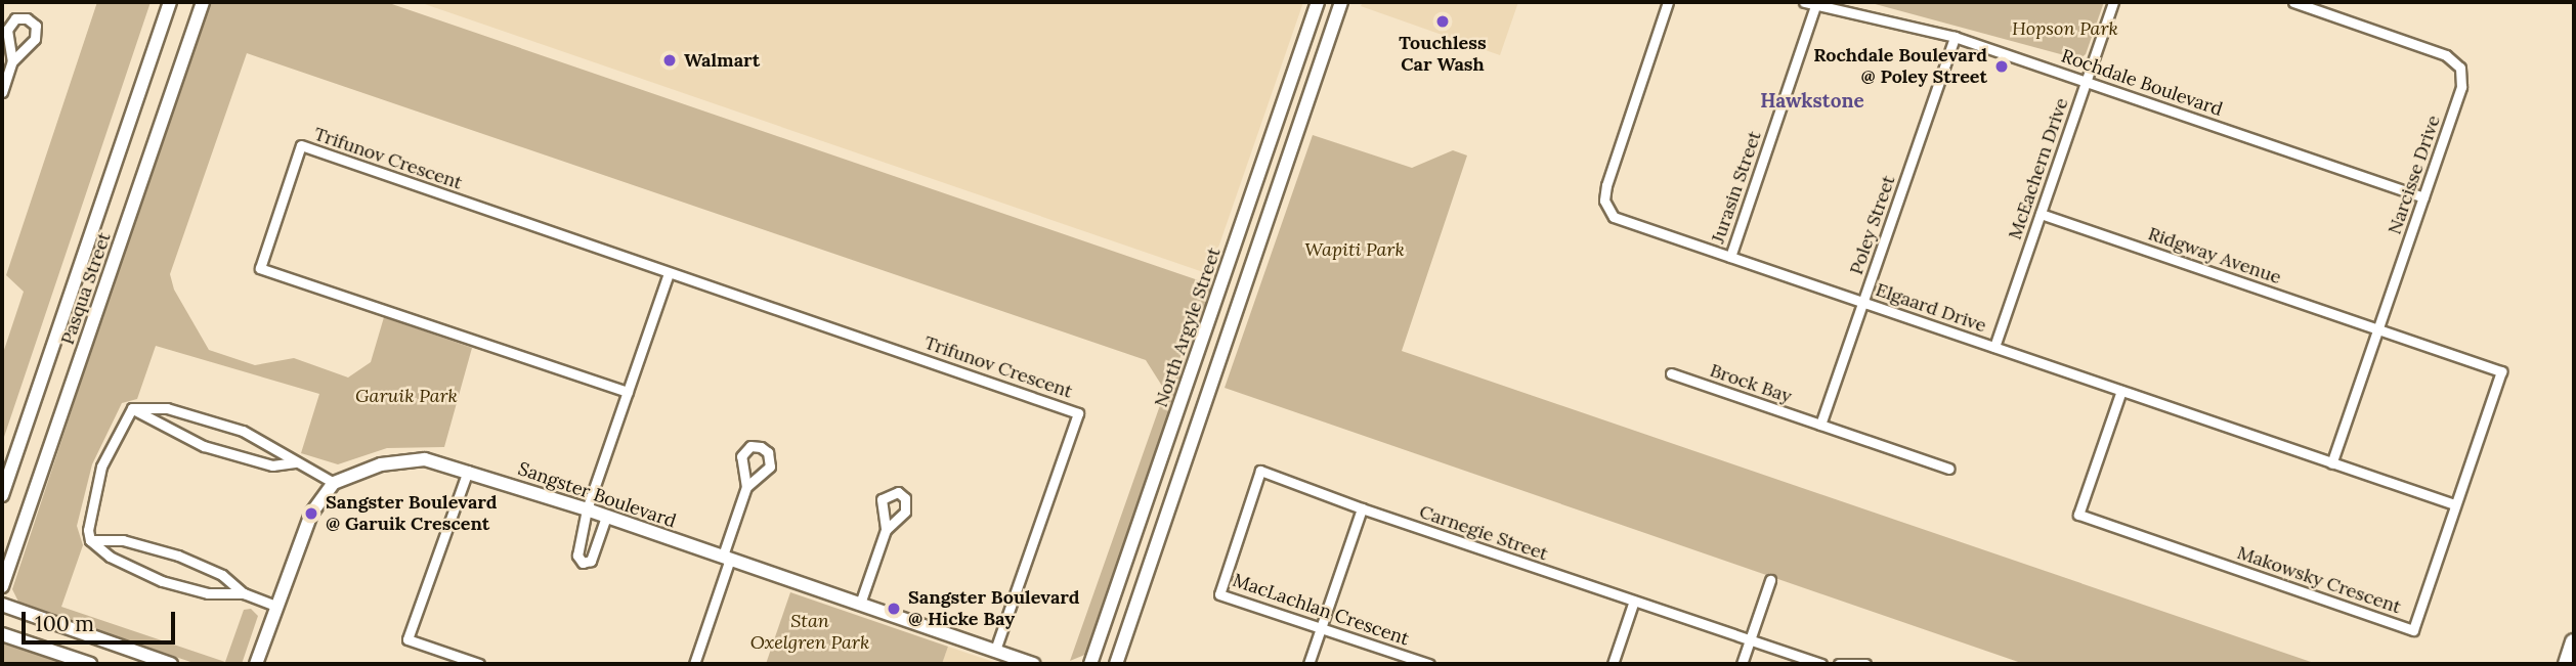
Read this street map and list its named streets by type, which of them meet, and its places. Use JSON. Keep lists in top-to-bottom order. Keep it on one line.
{"streets":{"street":["Rochdale Boulevard","Trifunov Crescent","McEachern Drive","Narcisse Drive","Jurasin Street","Poley Street","Ridgway Avenue","Pasqua Street","Elgaard Drive","North Argyle Street","Brock Bay","Sangster Boulevard","Carnegie Street","Makowsky Crescent","MacLachlan Crescent"]},"crossings":[["Rochdale Boulevard","McEachern Drive"],["Rochdale Boulevard","Narcisse Drive"],["Rochdale Boulevard","Jurasin Street"],["Rochdale Boulevard","Poley Street"],["Trifunov Crescent","Sangster Boulevard"],["McEachern Drive","Ridgway Avenue"],["McEachern Drive","Elgaard Drive"],["Narcisse Drive","Ridgway Avenue"],["Narcisse Drive","Elgaard Drive"],["Narcisse Drive","Makowsky Crescent"],["Jurasin Street","Elgaard Drive"],["Poley Street","Elgaard Drive"],["Poley Street","Brock Bay"],["Ridgway Avenue","Makowsky Crescent"],["Elgaard Drive","Makowsky Crescent"],["Carnegie Street","MacLachlan Crescent"]],"districts":["Hawkstone"],"parks":["Hopson Park","Wapiti Park","Garuik Park","Stan Oxelgren Park"],"places":["Touchless Car Wash","Walmart","Rochdale Boulevard @ Poley Street","Sangster Boulevard @ Garuik Crescent","Sangster Boulevard @ Hicke Bay"],"scale_bar":"100 m"}
